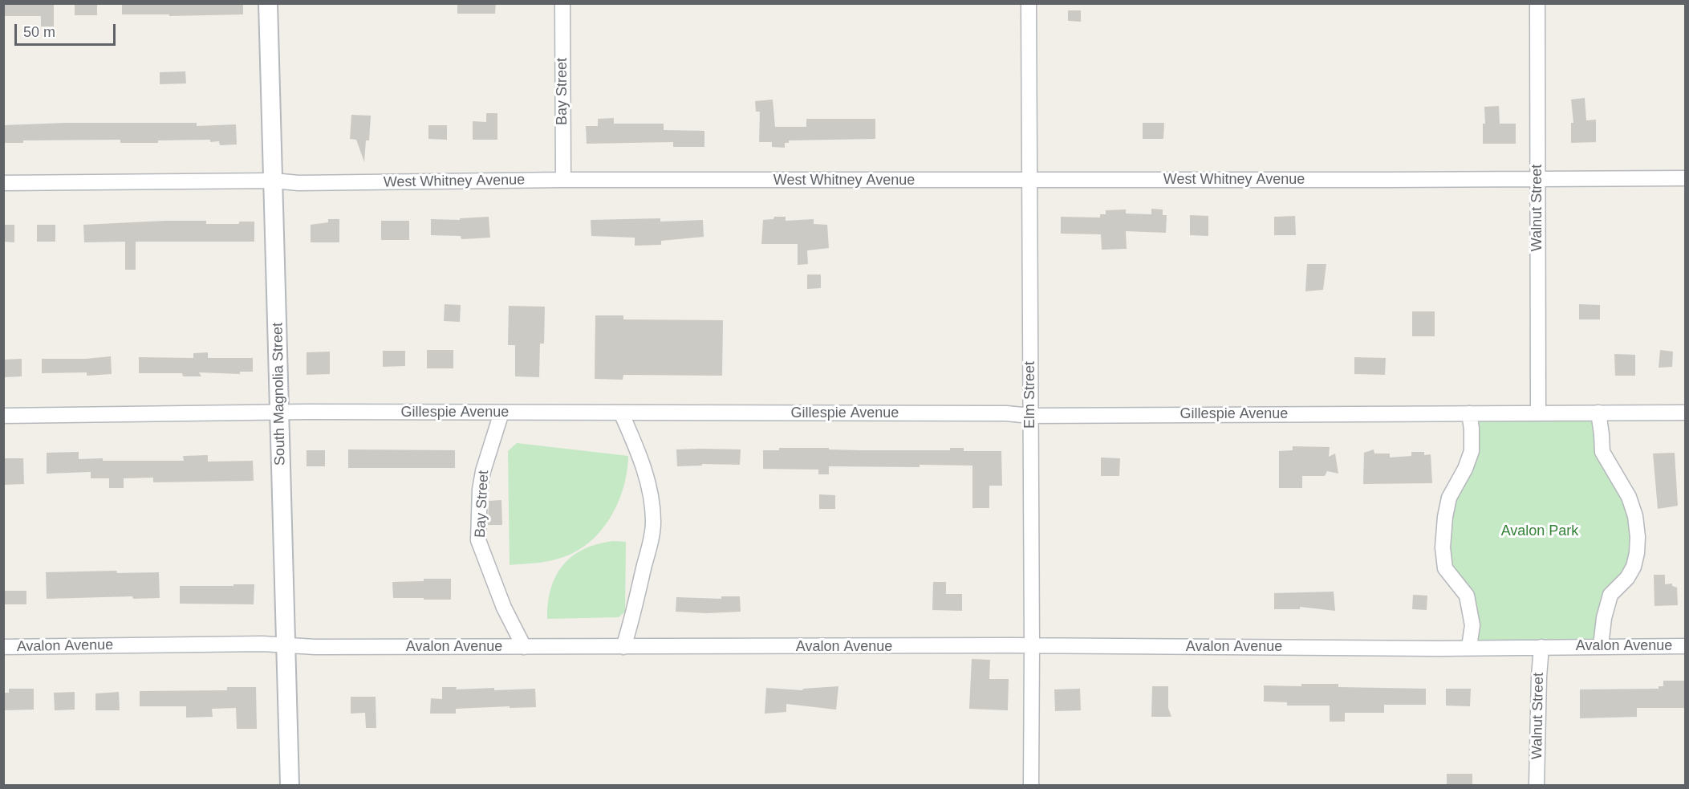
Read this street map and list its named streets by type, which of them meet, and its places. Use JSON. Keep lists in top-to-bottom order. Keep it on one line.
{"streets":{"street":["Bay Street","West Whitney Avenue","Walnut Street","South Magnolia Street","Elm Street","Gillespie Avenue","Avalon Avenue"]},"crossings":[["Bay Street","West Whitney Avenue"],["Bay Street","Gillespie Avenue"],["Bay Street","Avalon Avenue"],["West Whitney Avenue","Walnut Street"],["West Whitney Avenue","South Magnolia Street"],["West Whitney Avenue","Elm Street"],["Walnut Street","Gillespie Avenue"],["Walnut Street","Avalon Avenue"],["South Magnolia Street","Gillespie Avenue"],["South Magnolia Street","Avalon Avenue"],["Elm Street","Gillespie Avenue"],["Elm Street","Avalon Avenue"]],"parks":["Avalon Park"],"scale_bar":"50 m"}
